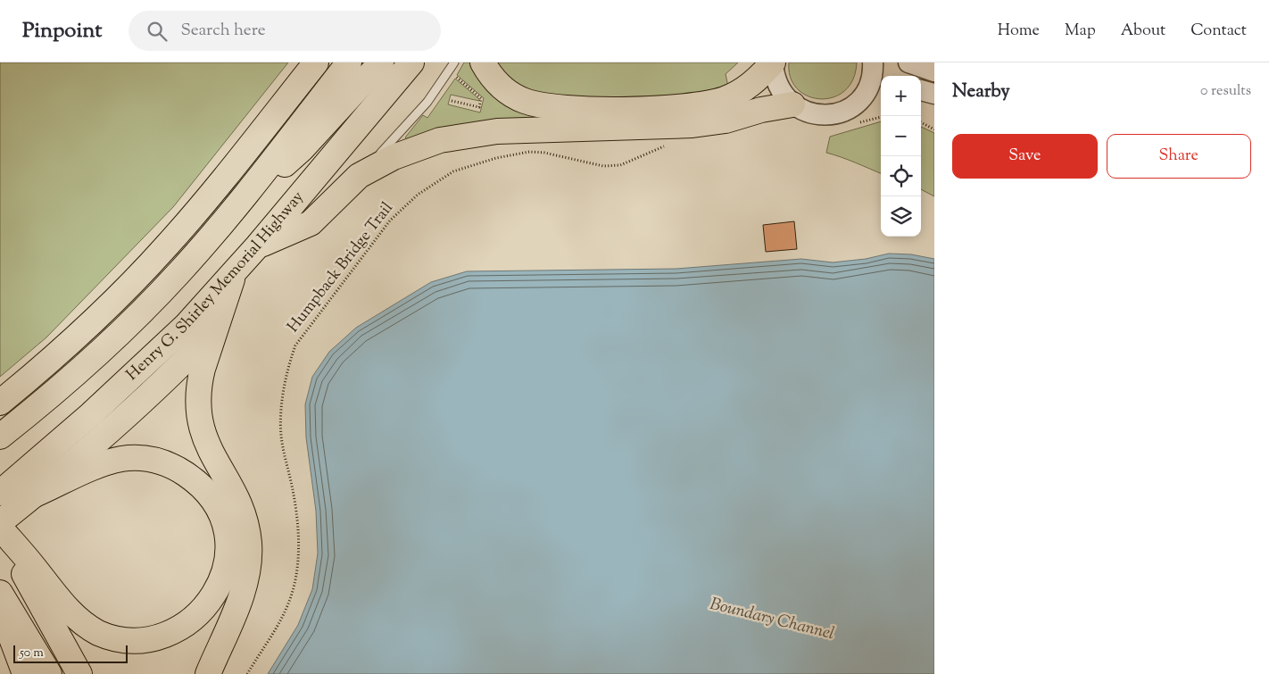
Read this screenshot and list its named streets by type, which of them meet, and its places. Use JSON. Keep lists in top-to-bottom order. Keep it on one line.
{"streets":{"highway":["Henry G. Shirley Memorial Highway"],"path":["Humpback Bridge Trail"]},"water":["Boundary Channel"],"scale_bar":"50 m","page":{"header":"Pinpoint","search":"Search here","nav":["Home","Map","About","Contact"],"heading":["Nearby","0 results"],"map_buttons":["+","−"],"buttons":["Save","Share"],"scale":"50 m"}}
